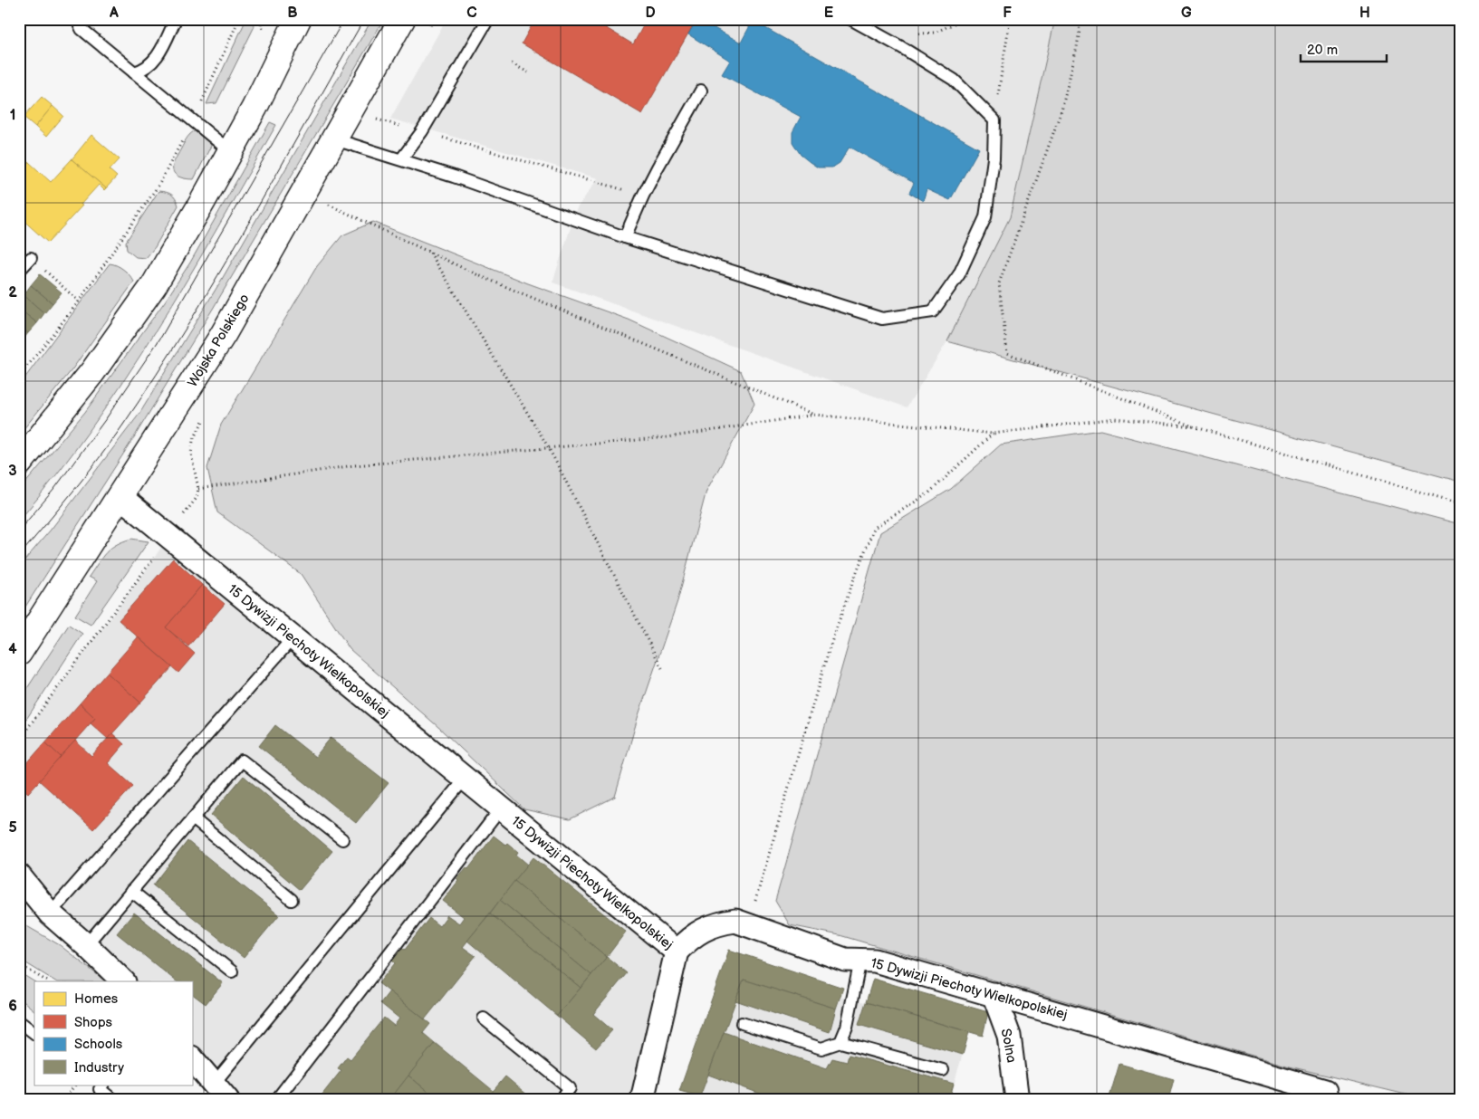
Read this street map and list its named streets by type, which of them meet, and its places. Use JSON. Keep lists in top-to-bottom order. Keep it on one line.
{"streets":{"street":["Wojska Polskiego","15 Dywizji Piechoty Wielkopolskiej","Solna"]},"crossings":[["Wojska Polskiego","15 Dywizji Piechoty Wielkopolskiej"],["15 Dywizji Piechoty Wielkopolskiej","Solna"]],"legend":["Homes","Shops","Schools","Industry"],"scale_bar":"20 m","grid":{"columns":["A","B","C","D","E","F","G","H"],"rows":["1","2","3","4","5","6"]}}
